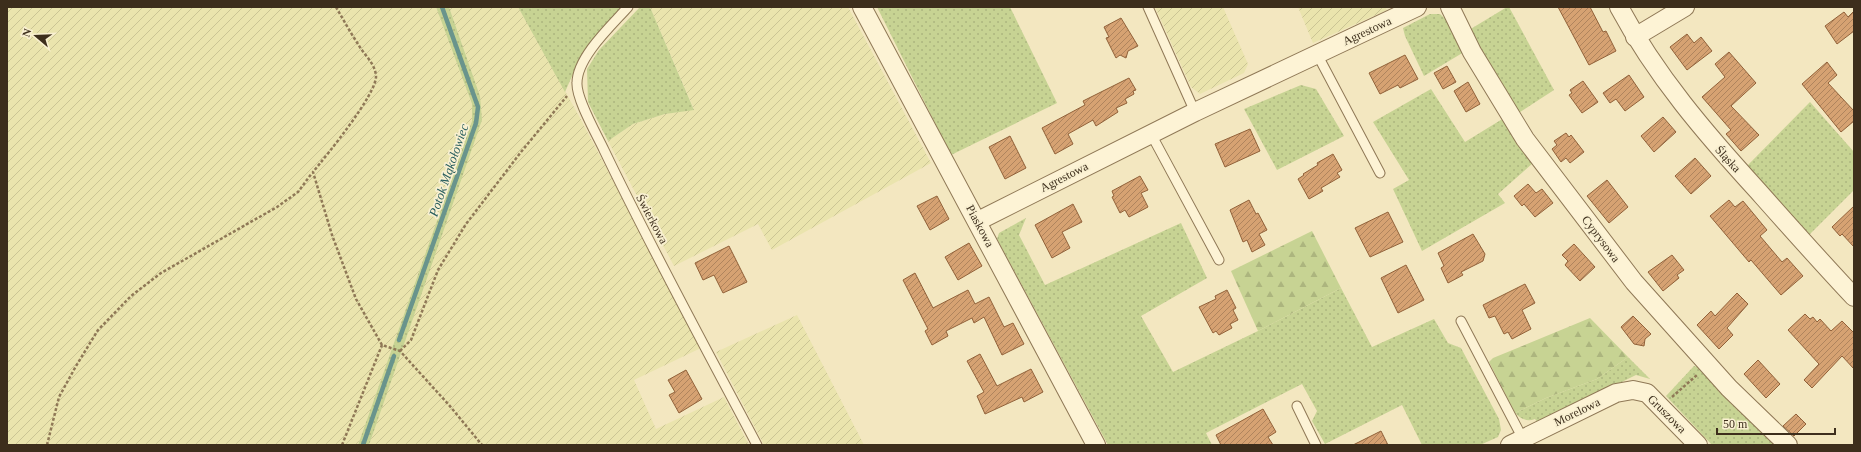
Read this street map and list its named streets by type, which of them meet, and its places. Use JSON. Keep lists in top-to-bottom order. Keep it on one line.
{"streets":{"street":["Agrestowa","Śląska","Piaskowa","Cyprysowa","Morelowa","Gruszowa"],"lane":["Świerkowa"]},"crossings":[["Agrestowa","Piaskowa"],["Morelowa","Gruszowa"]],"water":["Potok Mąkołowiec"],"scale_bar":"50 m","north":"left"}
